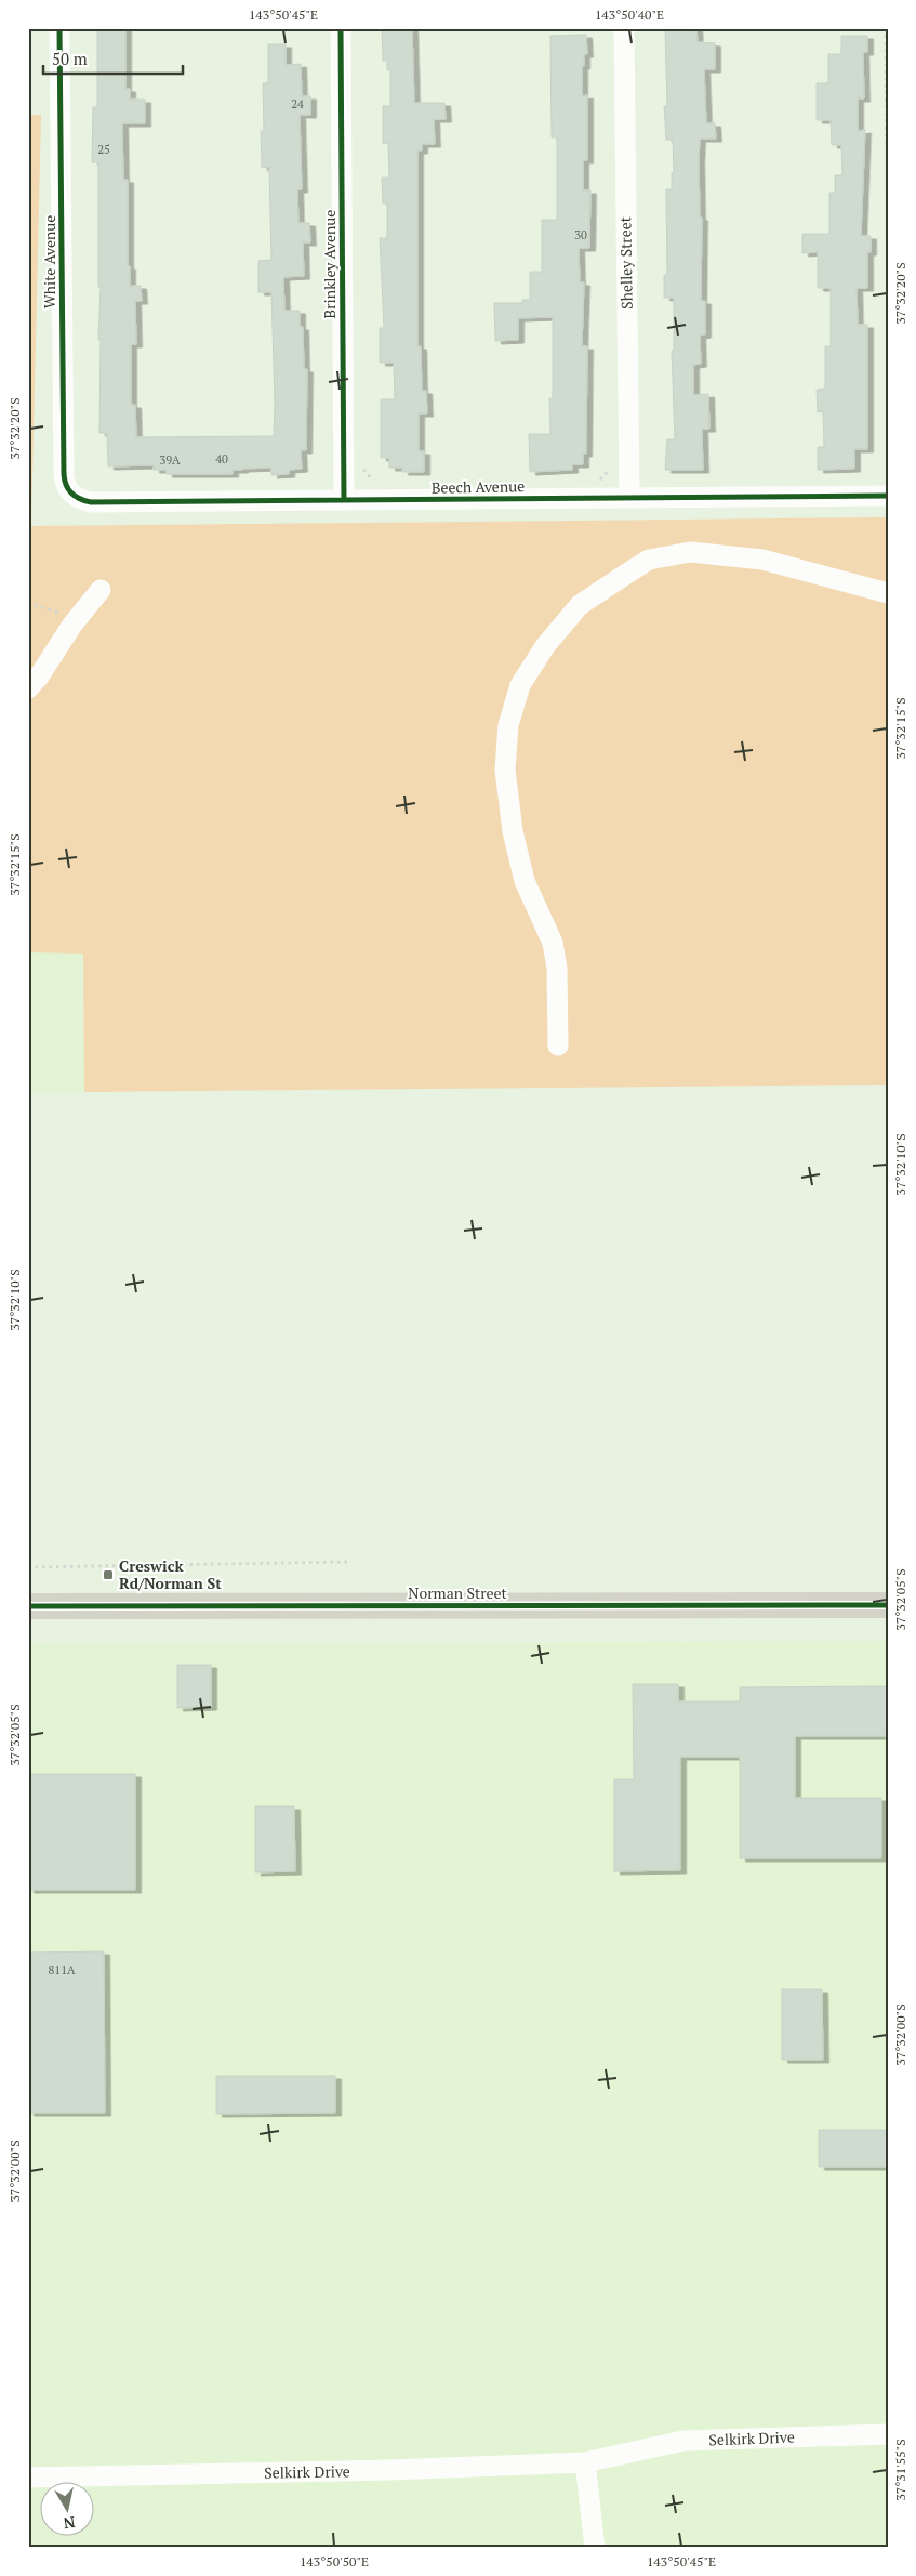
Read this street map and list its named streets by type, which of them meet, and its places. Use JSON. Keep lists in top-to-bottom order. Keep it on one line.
{"streets":{"main road":["Norman Street"],"street":["White Avenue","Shelley Street","Brinkley Avenue","Beech Avenue","Selkirk Drive"]},"crossings":[["White Avenue","Beech Avenue"],["Shelley Street","Beech Avenue"],["Brinkley Avenue","Beech Avenue"]],"places":{"transit":["Creswick Rd/Norman St"]},"house_numbers":["24","25","30","40","39A","811A"],"scale_bar":"50 m","north":"bottom","coordinates":["143°50'45\"E","143°50'40\"E","37°32'20\"S","37°32'15\"S","37°32'10\"S","37°32'05\"S","37°32'00\"S","37°31'55\"S","143°50'50\"E"]}
